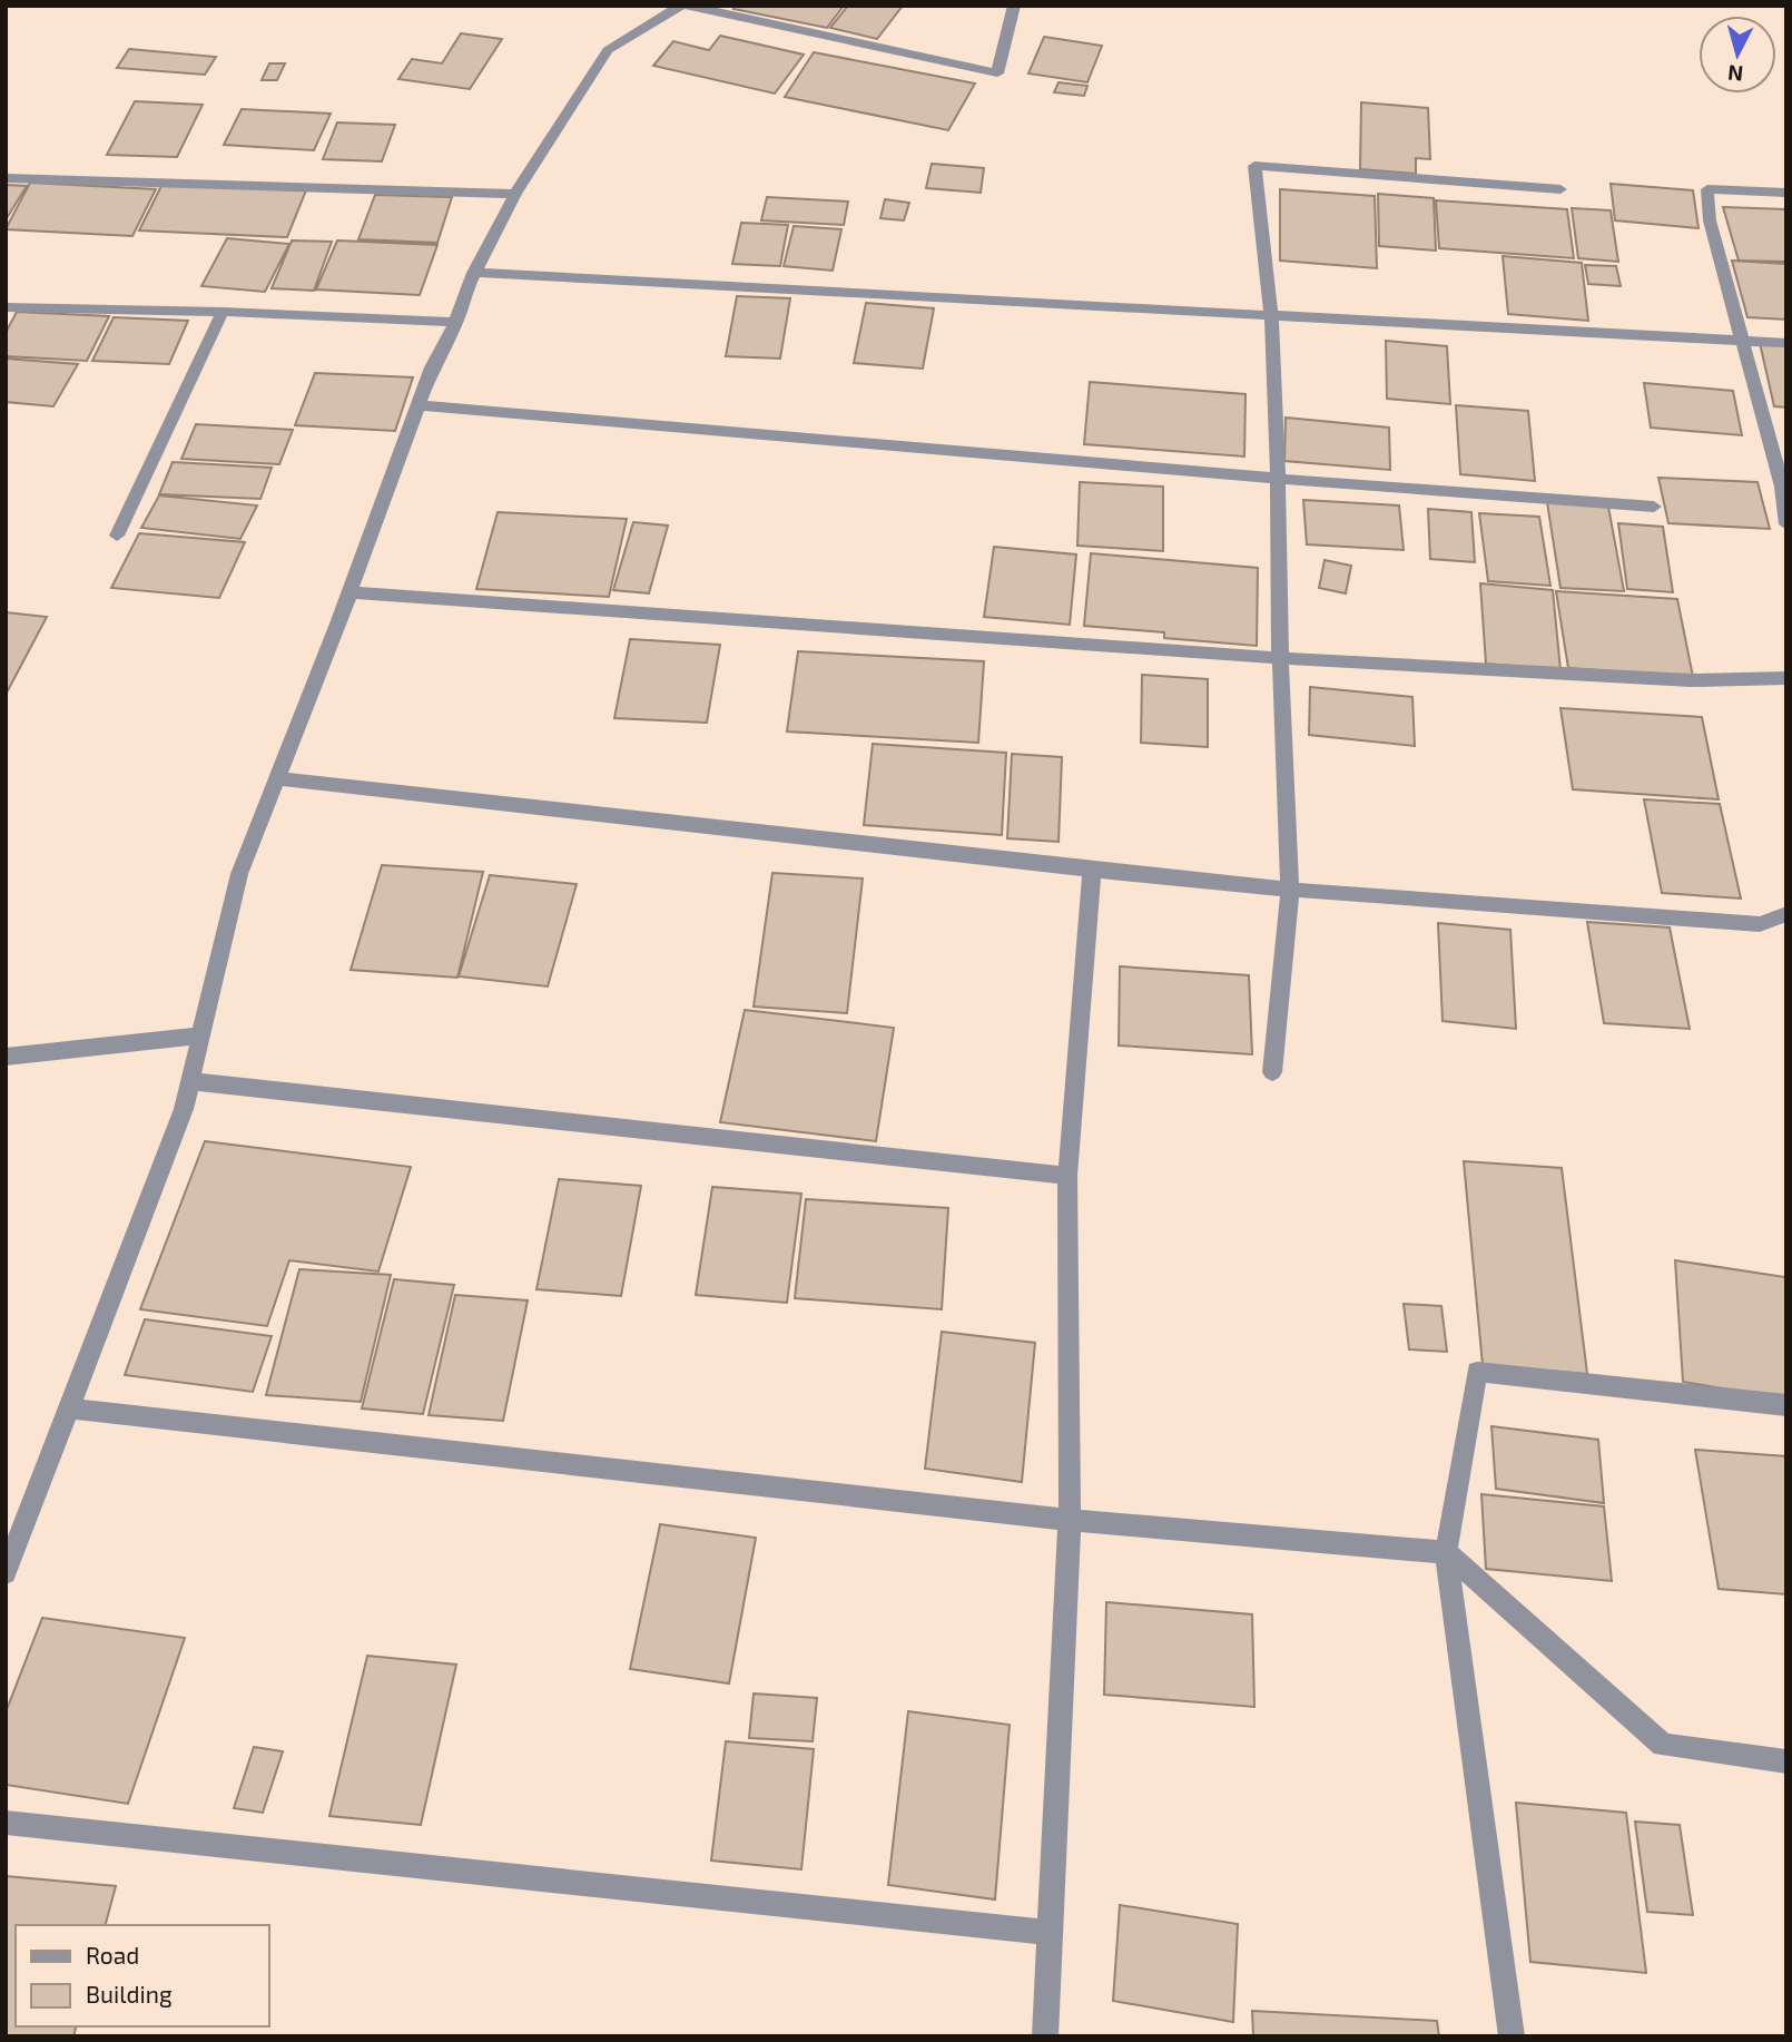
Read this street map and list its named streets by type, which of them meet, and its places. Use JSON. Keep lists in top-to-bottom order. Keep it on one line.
{"legend":["Road","Building"],"north":"bottom"}
